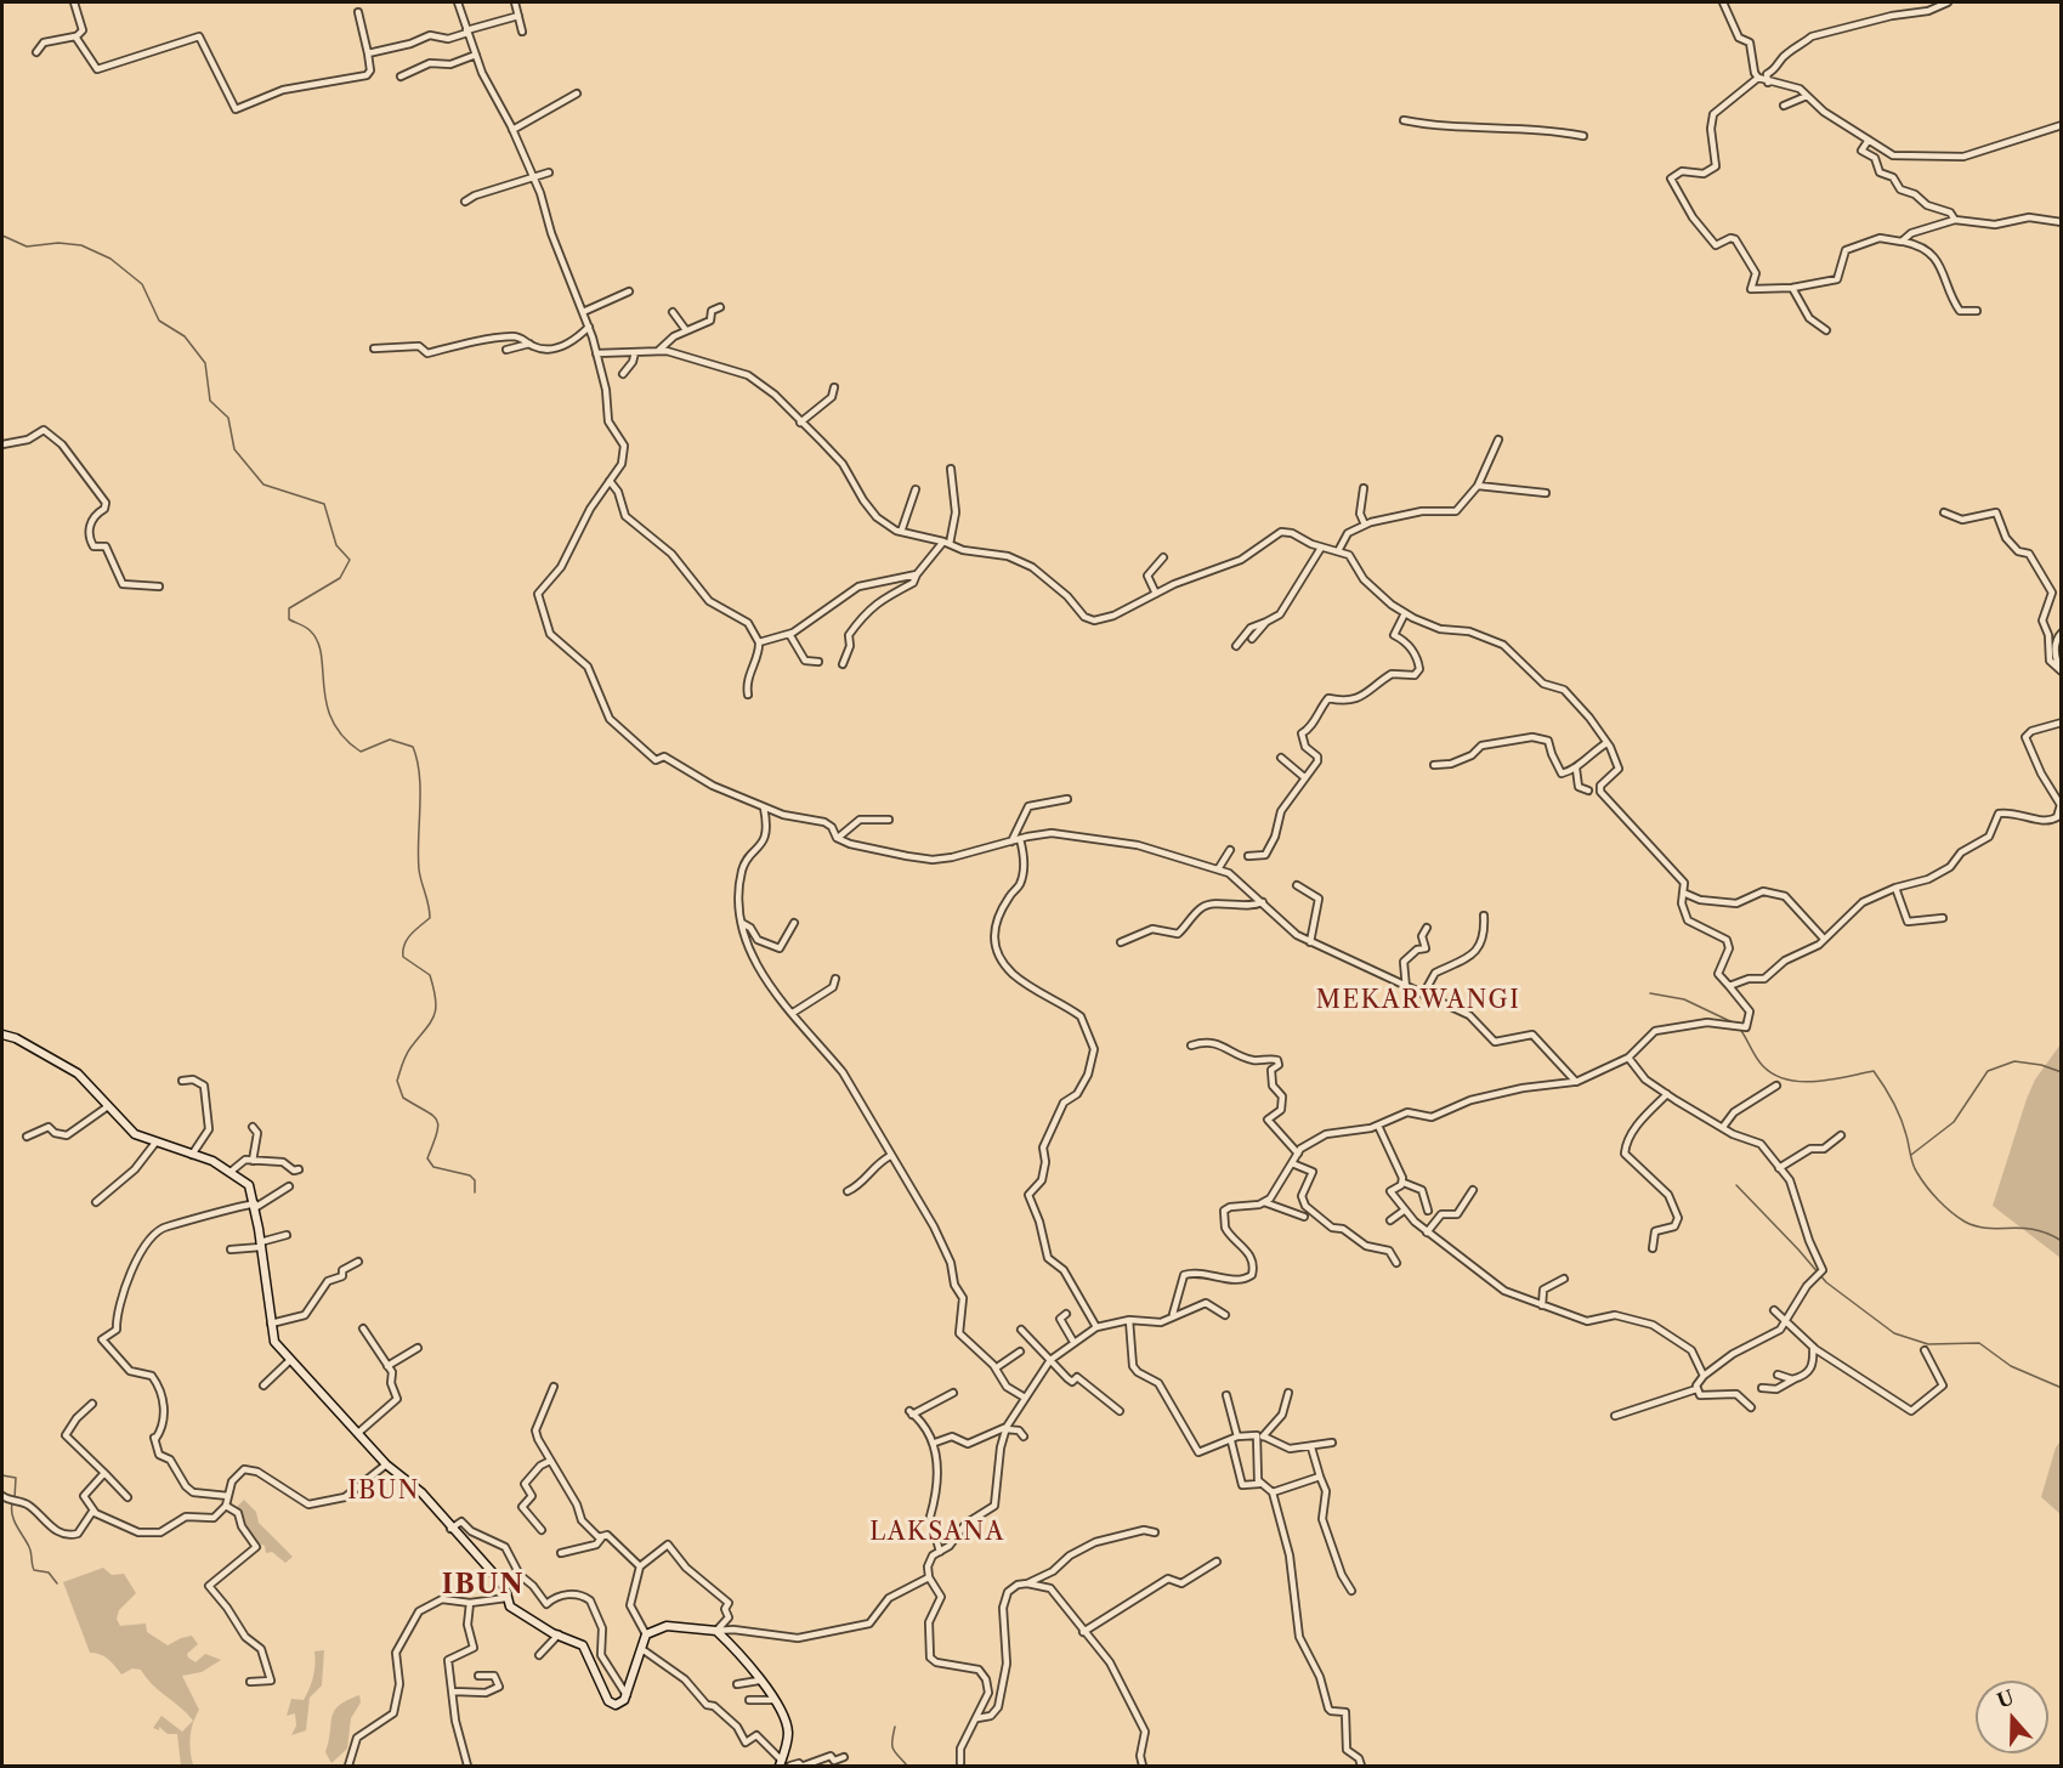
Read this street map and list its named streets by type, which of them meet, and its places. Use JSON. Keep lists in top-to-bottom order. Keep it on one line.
{"districts":["MEKARWANGI","IBUN","LAKSANA","IBUN"],"north":"top"}
